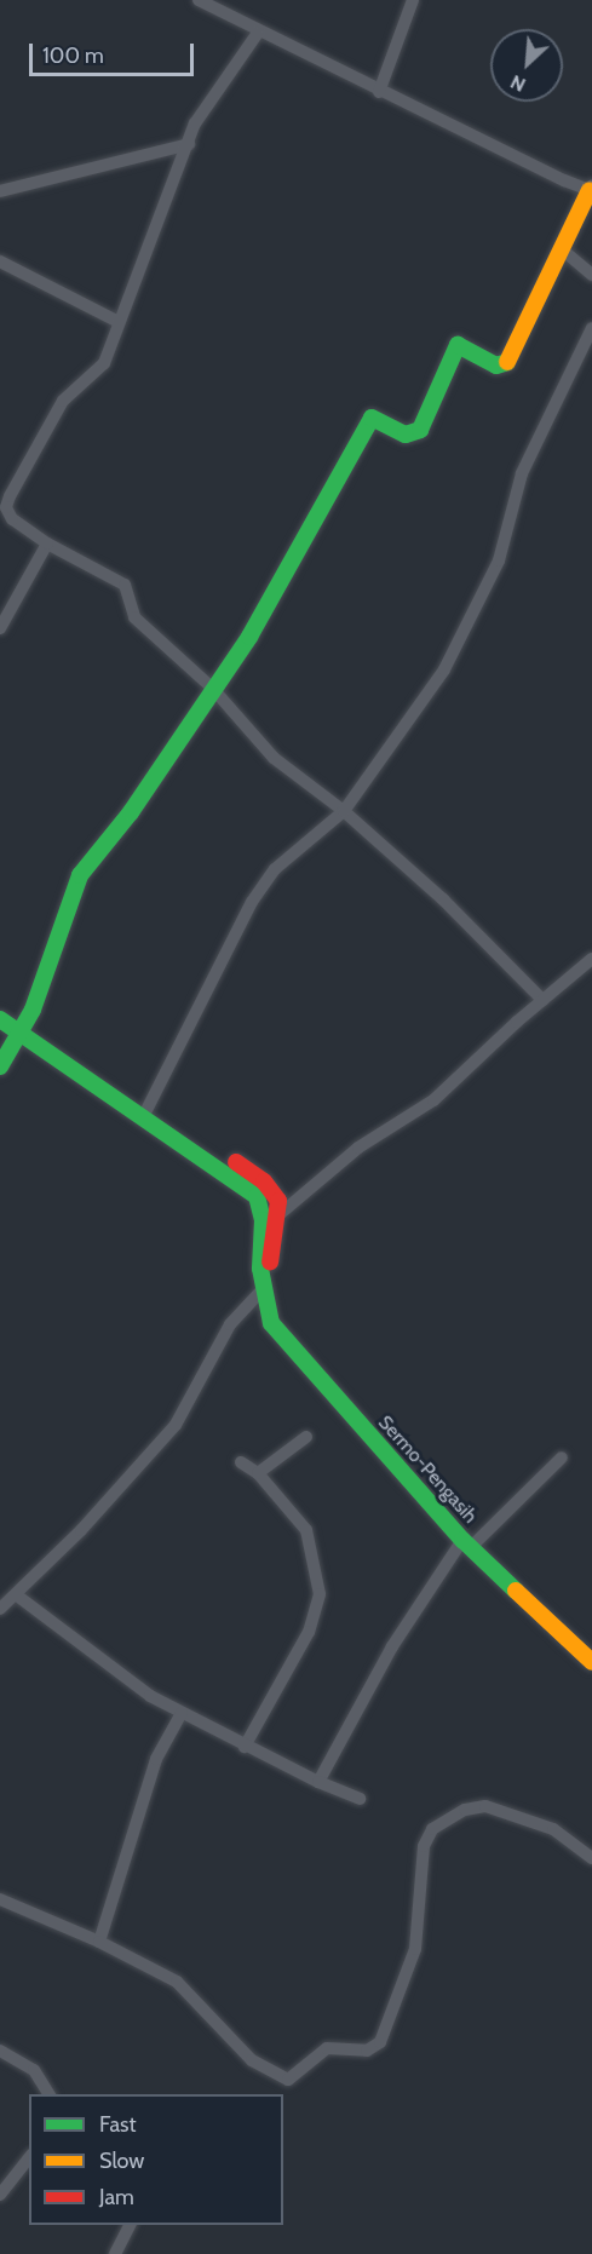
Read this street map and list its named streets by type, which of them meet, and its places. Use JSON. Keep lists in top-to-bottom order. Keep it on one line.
{"streets":{"street":["Sermo-Pengasih"]},"legend":["Fast","Slow","Jam"],"scale_bar":"100 m","north":"bottom left"}
